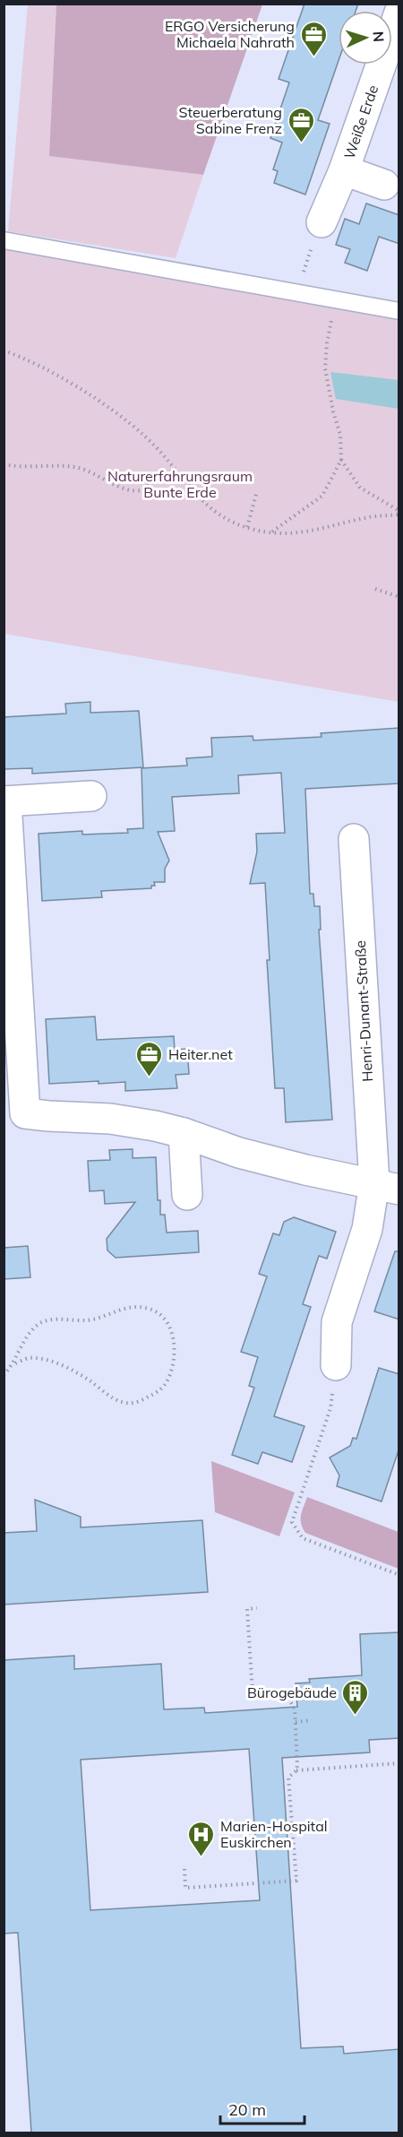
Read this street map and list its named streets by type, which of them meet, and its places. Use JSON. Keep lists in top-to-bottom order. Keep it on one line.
{"streets":{"street":["Weiße Erde","Henri-Dunant-Straße"]},"parks":["Naturerfahrungsraum Bunte Erde"],"places":{"office":["ERGO Versicherung Michaela Nahrath","Steuerberatung Sabine Frenz","Heiter.net"],"building":["Bürogebäude"],"hospital":["Marien-Hospital Euskirchen"]},"scale_bar":"20 m","north":"right"}
